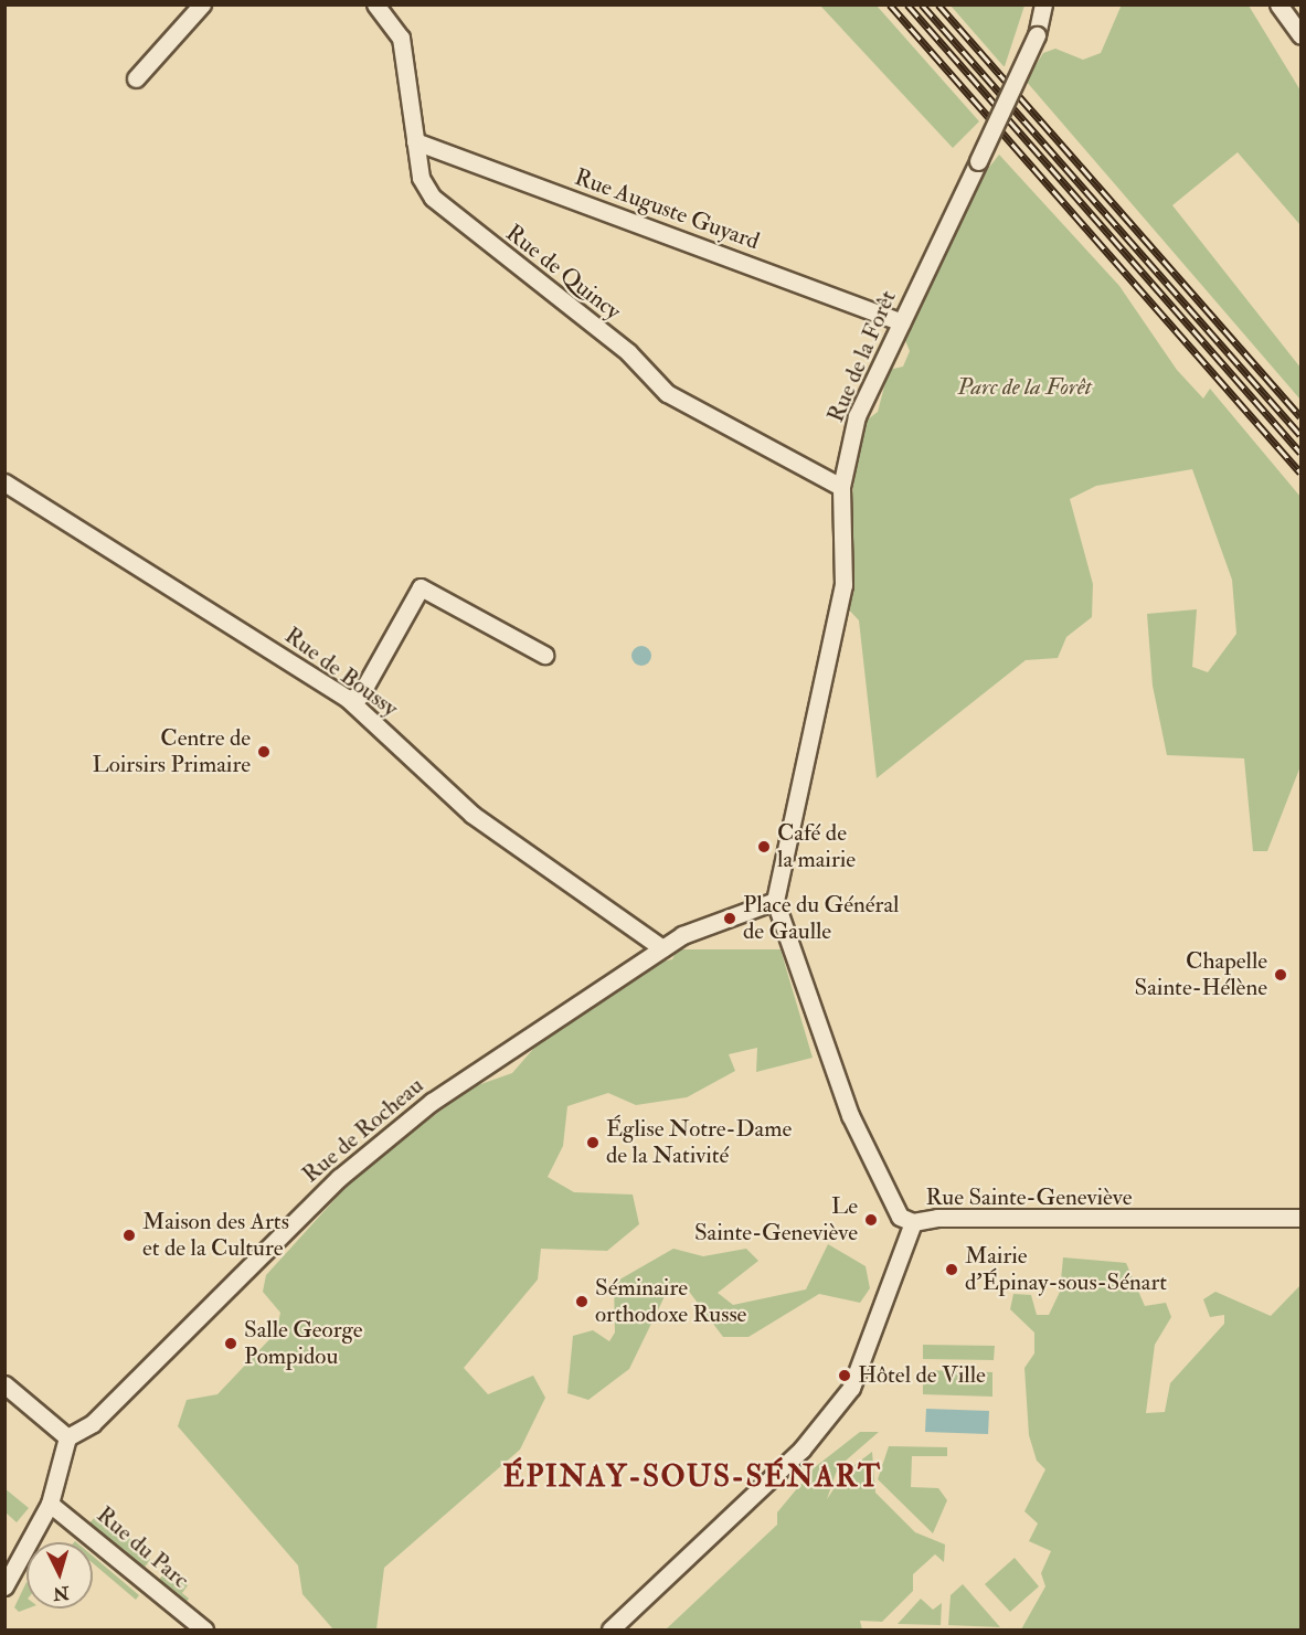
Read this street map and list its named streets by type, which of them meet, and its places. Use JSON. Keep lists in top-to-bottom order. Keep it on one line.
{"streets":{"street":["Rue Auguste Guyard","Rue de Quincy","Rue de la Forêt","Rue de Boussy","Rue de Rocheau","Rue Sainte-Geneviève","Rue du Parc"]},"crossings":[["Rue Auguste Guyard","Rue de Quincy"],["Rue Auguste Guyard","Rue de la Forêt"],["Rue de Quincy","Rue de la Forêt"],["Rue de la Forêt","Rue de Rocheau"],["Rue de la Forêt","Rue Sainte-Geneviève"],["Rue de Boussy","Rue de Rocheau"],["Rue de Rocheau","Rue Sainte-Geneviève"]],"districts":["ÉPINAY-SOUS-SÉNART"],"parks":["Parc de la Forêt"],"places":["Centre de Loirsirs Primaire","Café de la mairie","Place du Général de Gaulle","Chapelle Sainte-Hélène","Église Notre-Dame de la Nativité","Le Sainte-Geneviève","Maison des Arts et de la Culture","Mairie d'Épinay-sous-Sénart","Séminaire orthodoxe Russe","Salle George Pompidou","Hôtel de Ville"],"north":"bottom"}
